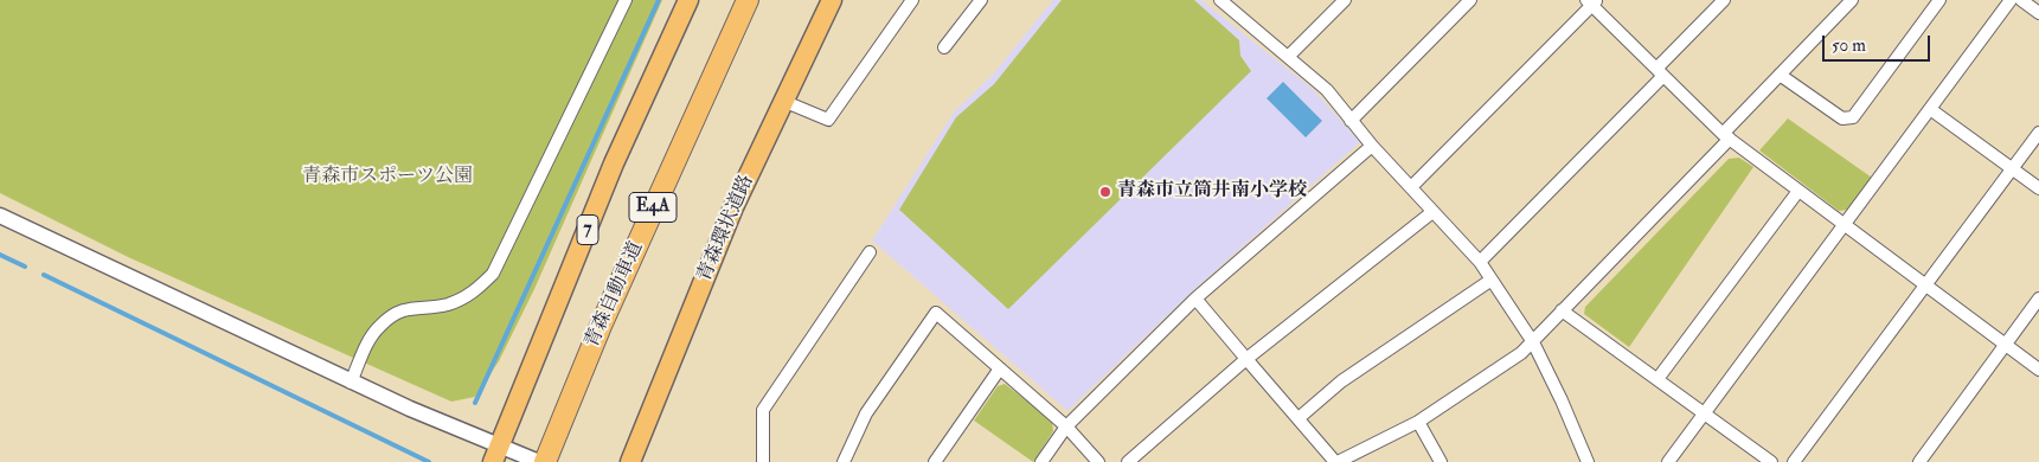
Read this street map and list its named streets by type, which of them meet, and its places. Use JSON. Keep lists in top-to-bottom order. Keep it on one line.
{"streets":{"highway":["E4A","青森環状道路","7","青森自動車道"]},"parks":["青森市スポーツ公園"],"places":["青森市立筒井南小学校"],"scale_bar":"50 m"}
